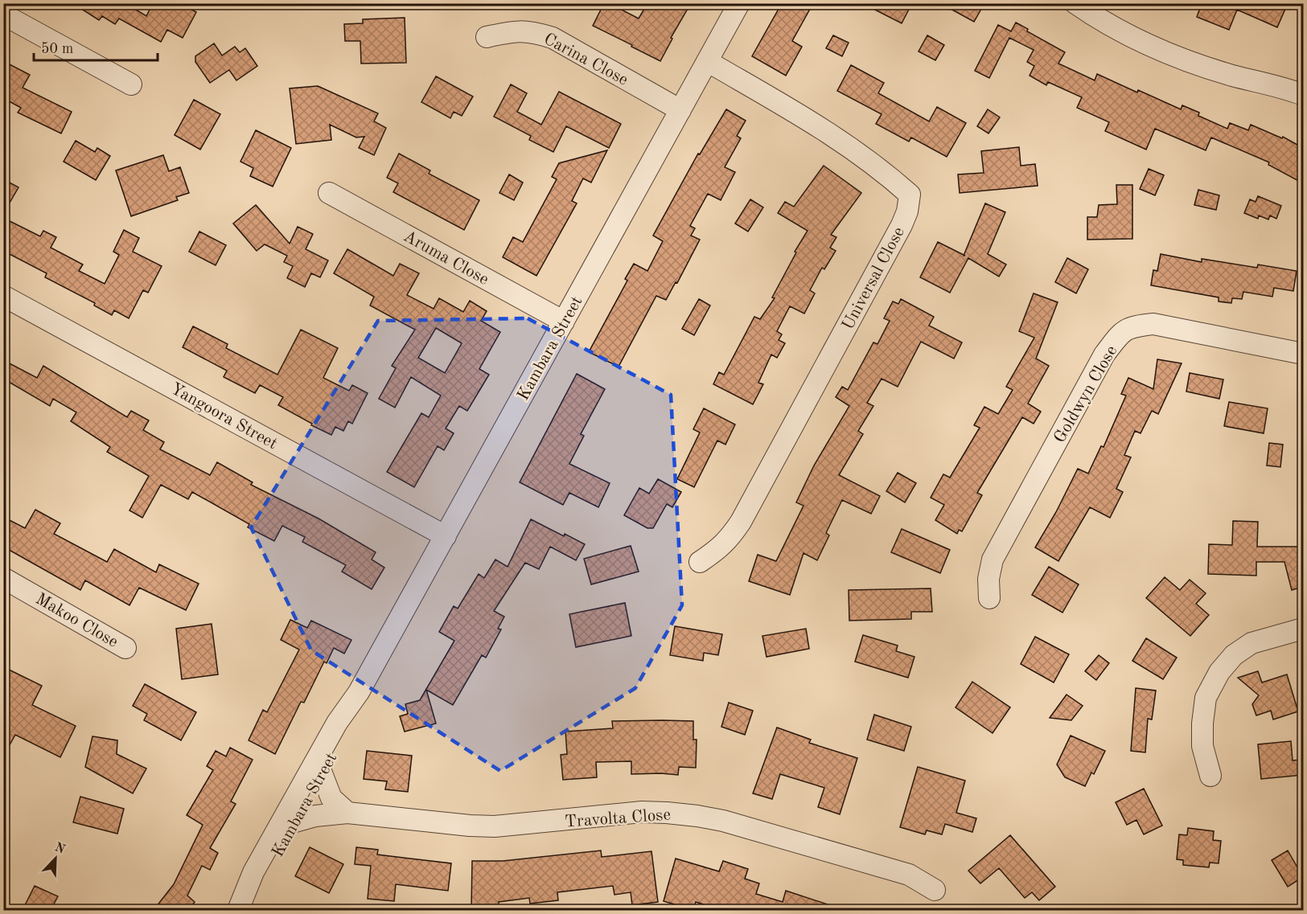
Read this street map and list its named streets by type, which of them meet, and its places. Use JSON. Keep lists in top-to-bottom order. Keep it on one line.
{"streets":{"street":["Carina Close","Aruma Close","Universal Close","Kambara Street","Goldwyn Close","Yangoora Street","Makoo Close","Travolta Close"]},"crossings":[["Carina Close","Kambara Street"],["Aruma Close","Kambara Street"],["Universal Close","Kambara Street"],["Kambara Street","Yangoora Street"],["Kambara Street","Travolta Close"]],"scale_bar":"50 m","north":"top right"}
